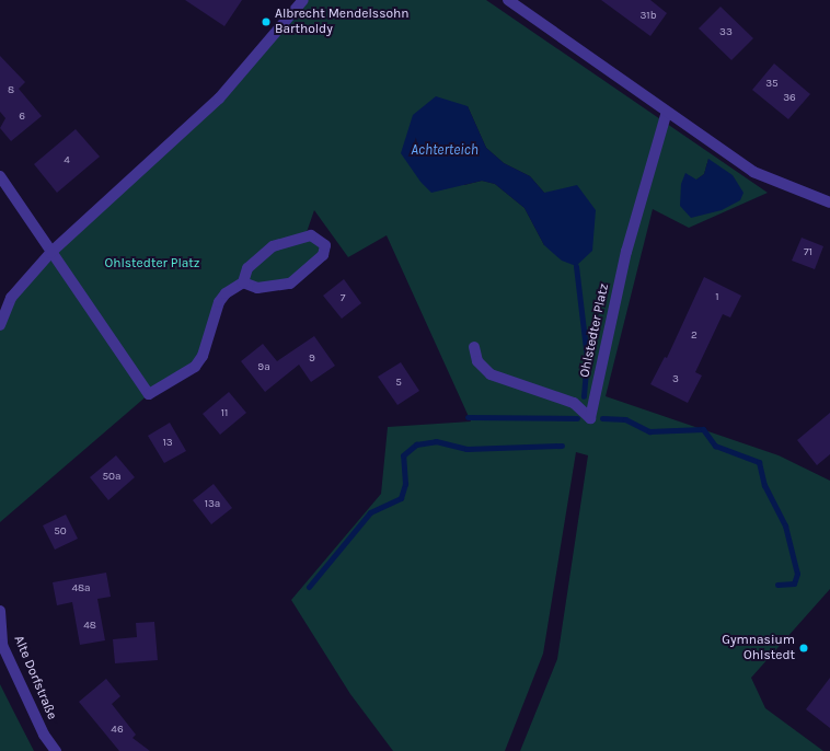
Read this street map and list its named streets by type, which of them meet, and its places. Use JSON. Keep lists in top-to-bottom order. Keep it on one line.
{"streets":{"street":["Ohlstedter Platz","Alte Dorfstraße"]},"water":["Achterteich"],"parks":["Ohlstedter Platz"],"places":["Albrecht Mendelssohn Bartholdy","Gymnasium Ohlstedt"],"house_numbers":["31b","33","35","8","36","6","4","71","1","7","2","9","9a","3","5","11","13","50a","13a","50","48a","48","46"]}
